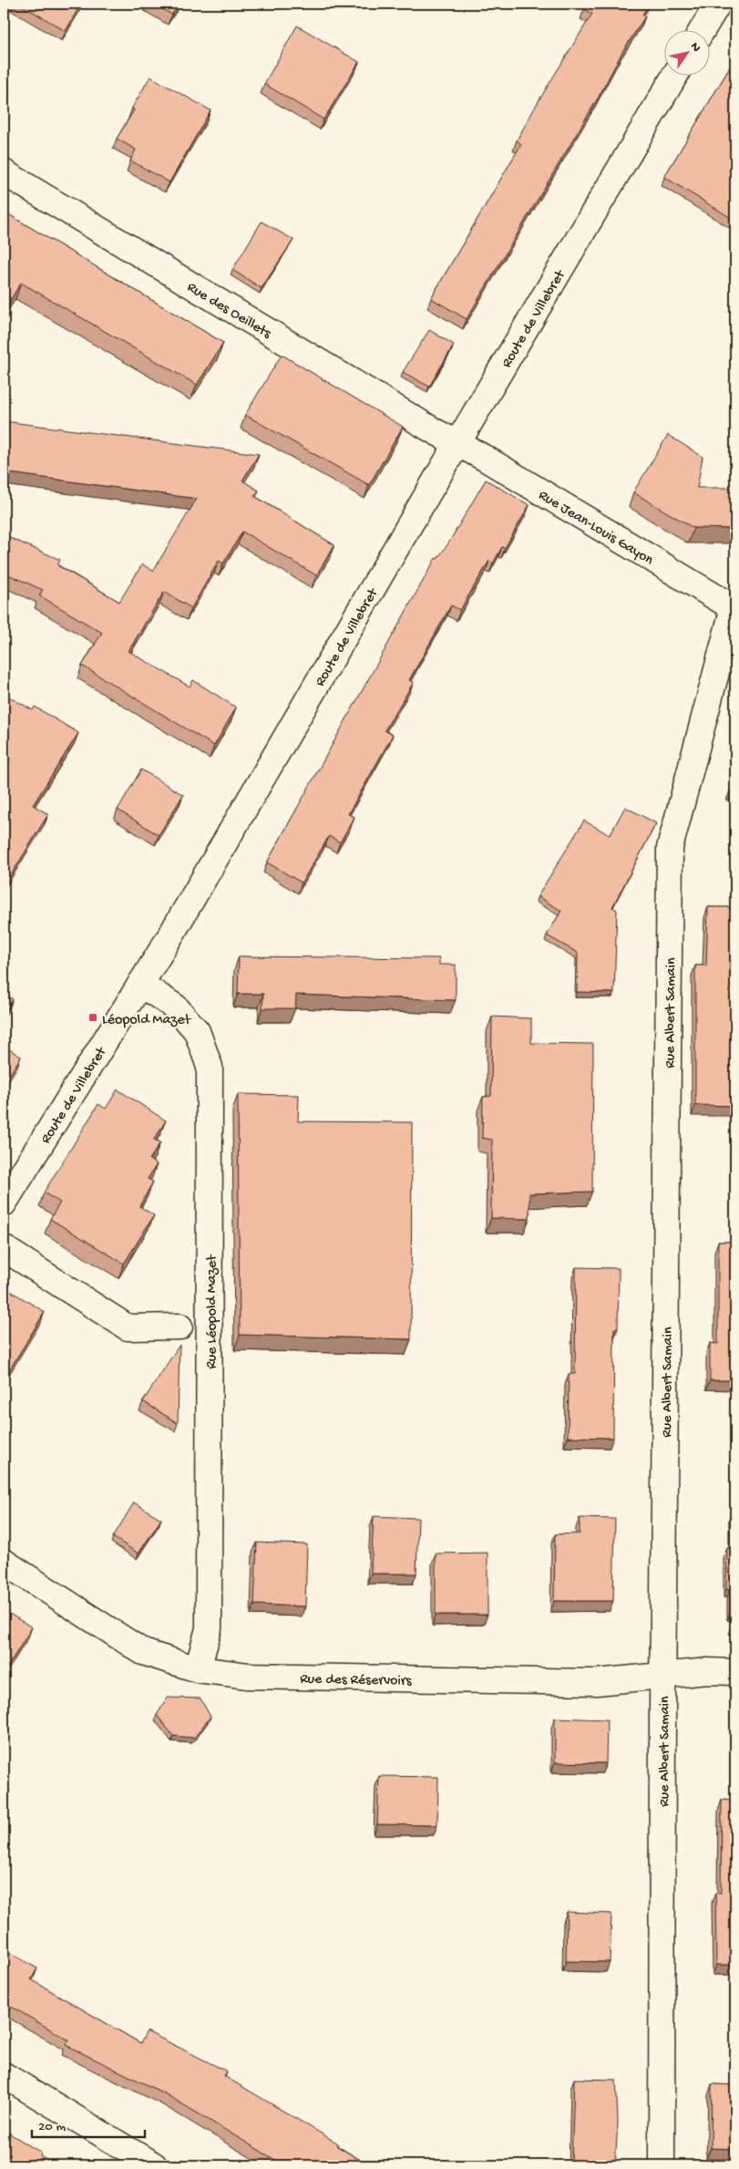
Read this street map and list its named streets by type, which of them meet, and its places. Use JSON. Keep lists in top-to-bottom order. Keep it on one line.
{"streets":{"street":["Rue des Oeillets","Route de Villebret","Rue Jean-Louis Gayon","Rue Albert Samain","Rue Léopold Mazet","Rue des Réservoirs"]},"crossings":[["Rue des Oeillets","Route de Villebret"],["Rue des Oeillets","Rue Jean-Louis Gayon"],["Route de Villebret","Rue Jean-Louis Gayon"],["Route de Villebret","Rue Léopold Mazet"],["Rue Jean-Louis Gayon","Rue Albert Samain"],["Rue Albert Samain","Rue des Réservoirs"],["Rue Léopold Mazet","Rue des Réservoirs"]],"places":{"transit":["Léopold Mazet"]},"scale_bar":"20 m","north":"top right"}
